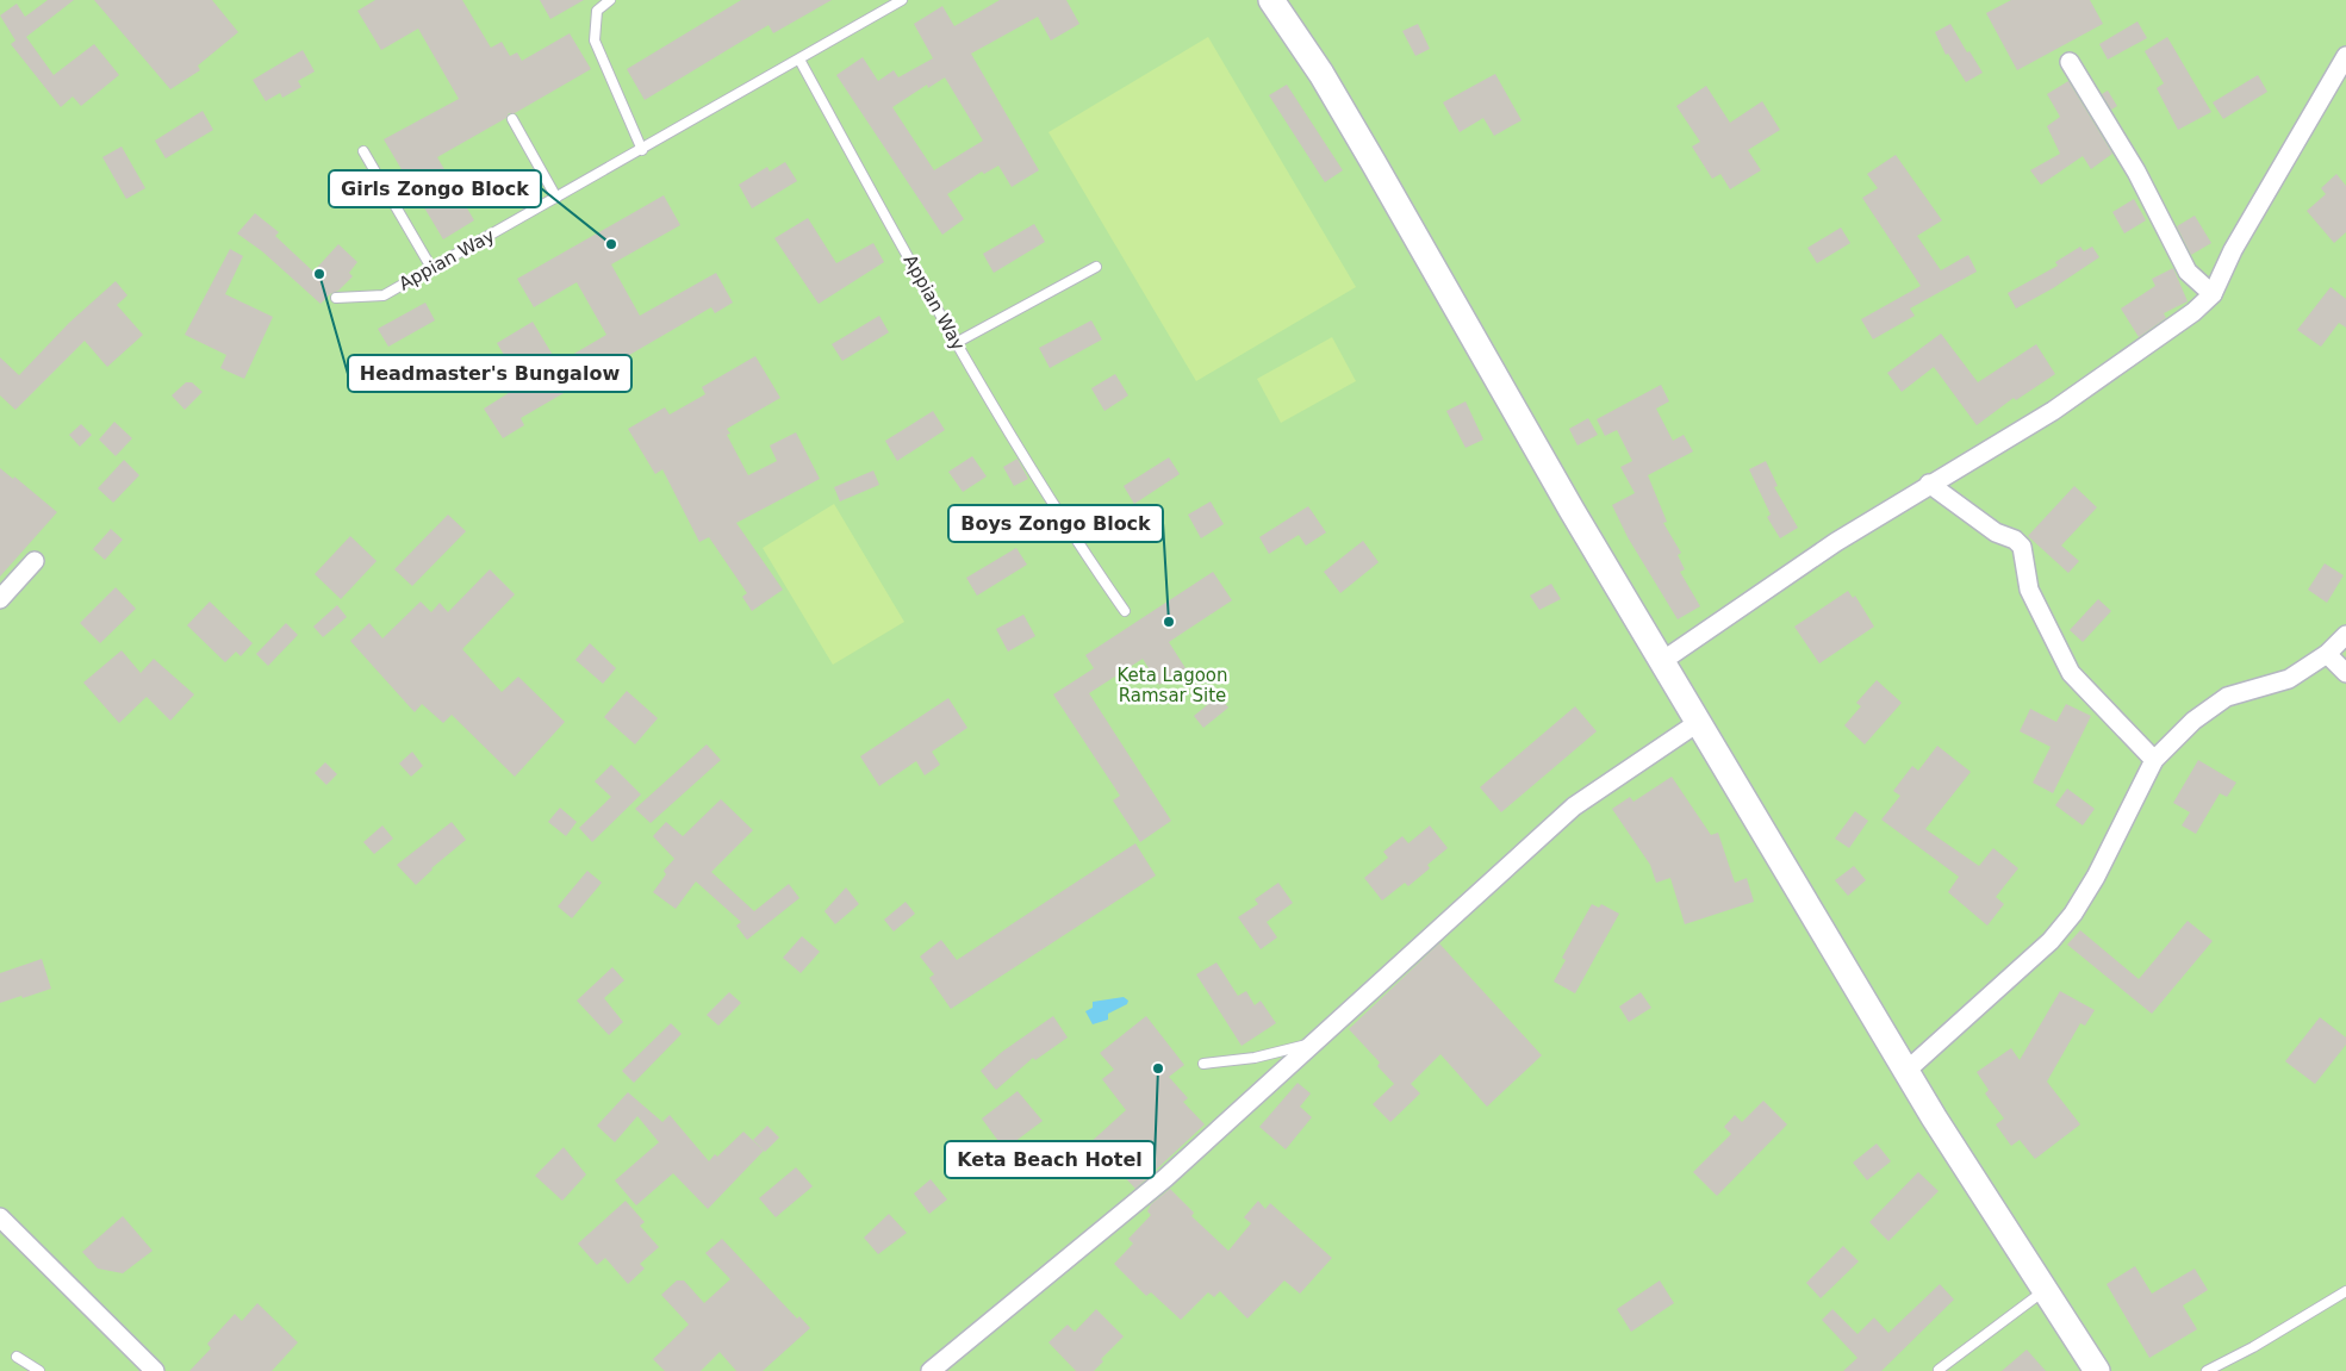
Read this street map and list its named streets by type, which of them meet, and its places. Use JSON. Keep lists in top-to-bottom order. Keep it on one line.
{"streets":{"lane":["Appian Way"]},"parks":["Keta Lagoon Ramsar Site"],"places":["Girls Zongo Block","Headmaster's Bungalow","Boys Zongo Block","Keta Beach Hotel"]}
